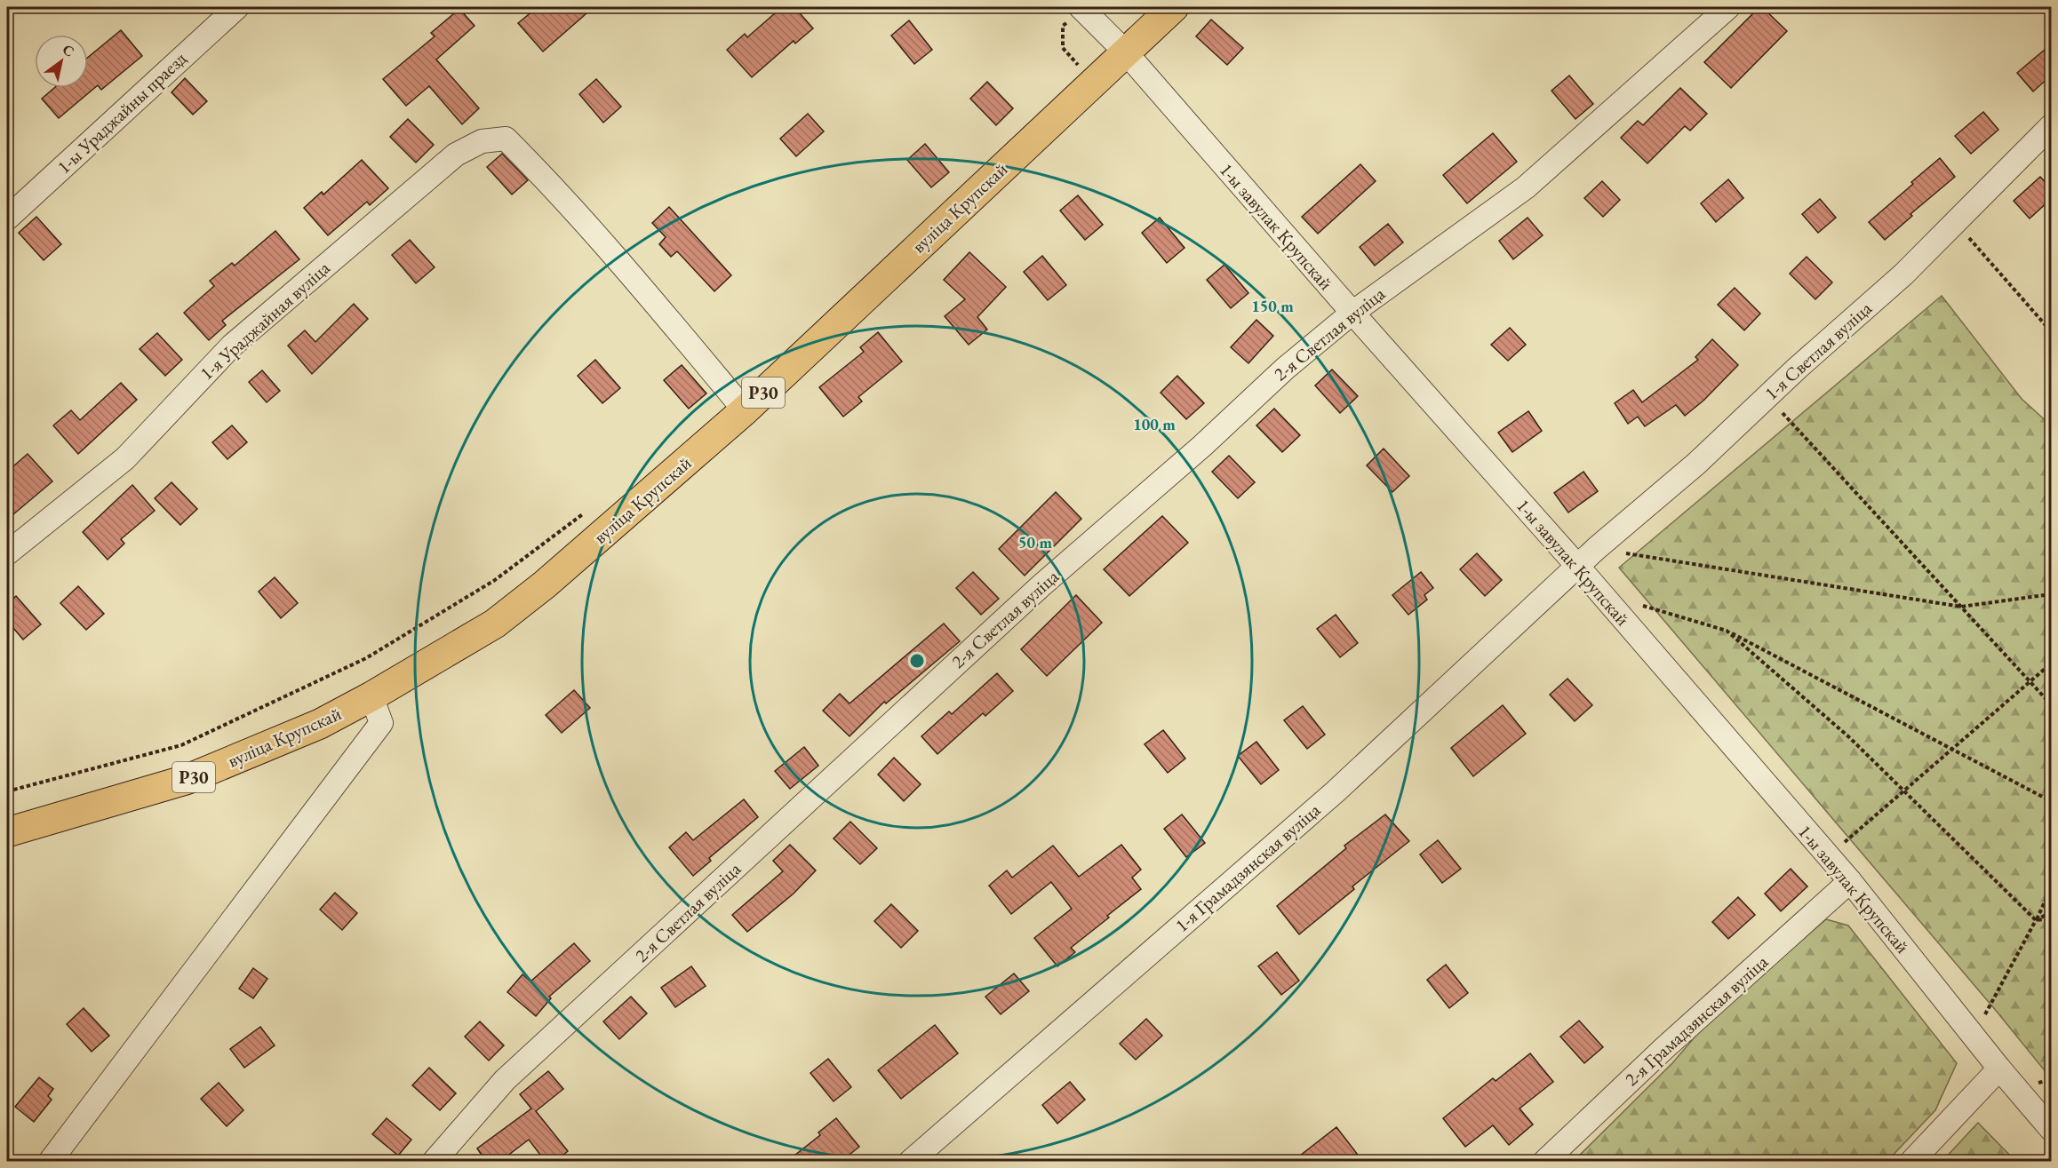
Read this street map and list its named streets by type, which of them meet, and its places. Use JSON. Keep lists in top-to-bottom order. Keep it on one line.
{"streets":{"main road":["вуліца Крупскай","Р30"],"street":["1-ы Ураджайны праезд","1-ы завулак Крупскай","1-я Ураджайная вуліца","2-я Светлая вуліца","1-я Светлая вуліца","1-я Грамадзянская вуліца","2-я Грамадзянская вуліца"]},"crossings":[["вуліца Крупскай","1-ы завулак Крупскай"],["вуліца Крупскай","1-я Ураджайная вуліца"],["1-ы завулак Крупскай","2-я Светлая вуліца"],["1-ы завулак Крупскай","1-я Светлая вуліца"],["1-ы завулак Крупскай","1-я Грамадзянская вуліца"],["1-ы завулак Крупскай","2-я Грамадзянская вуліца"],["1-я Светлая вуліца","1-я Грамадзянская вуліца"]],"north":"top right","rings":["150 m","100 m","50 m"]}
